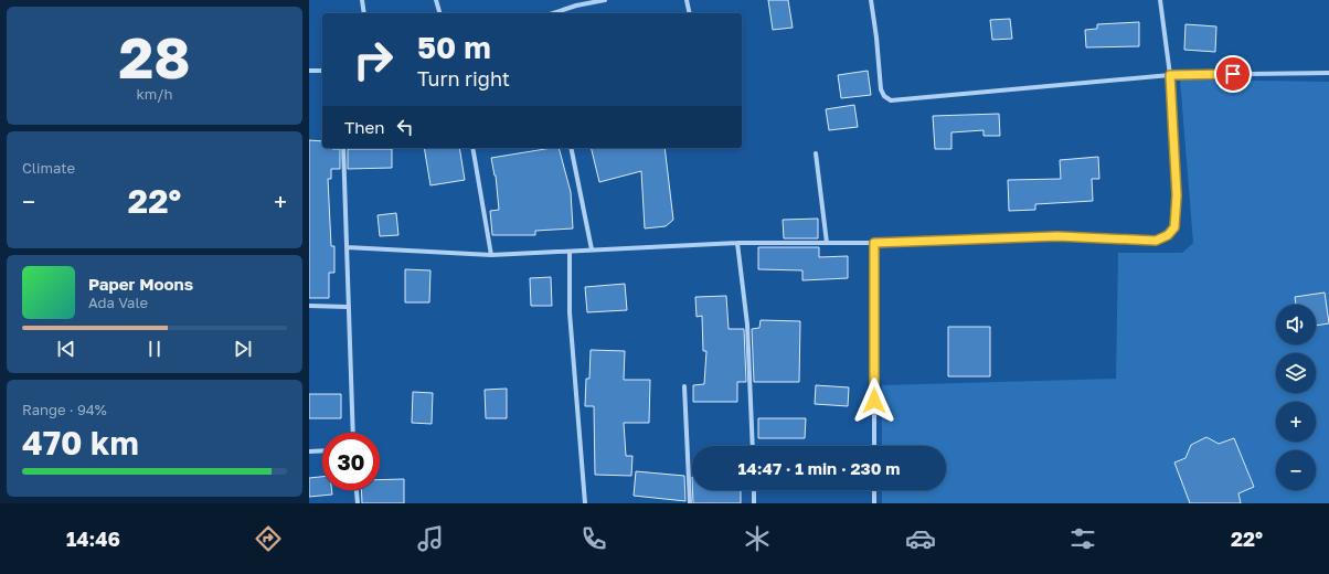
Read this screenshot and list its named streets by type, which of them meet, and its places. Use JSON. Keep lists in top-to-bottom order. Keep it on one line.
{"page":{"tile":[["28","km/h"],"Climate",["Range · 94%","470 km"]],"turn":["50 m","Turn right"],"then":"Then","heat":["−","22°","+"],"song":["Paper Moons","Ada Vale"],"map_buttons":["+","−"],"limit":"30","trip":"14:47 · 1 min · 230 m","tabs":["14:46","22°"]}}
